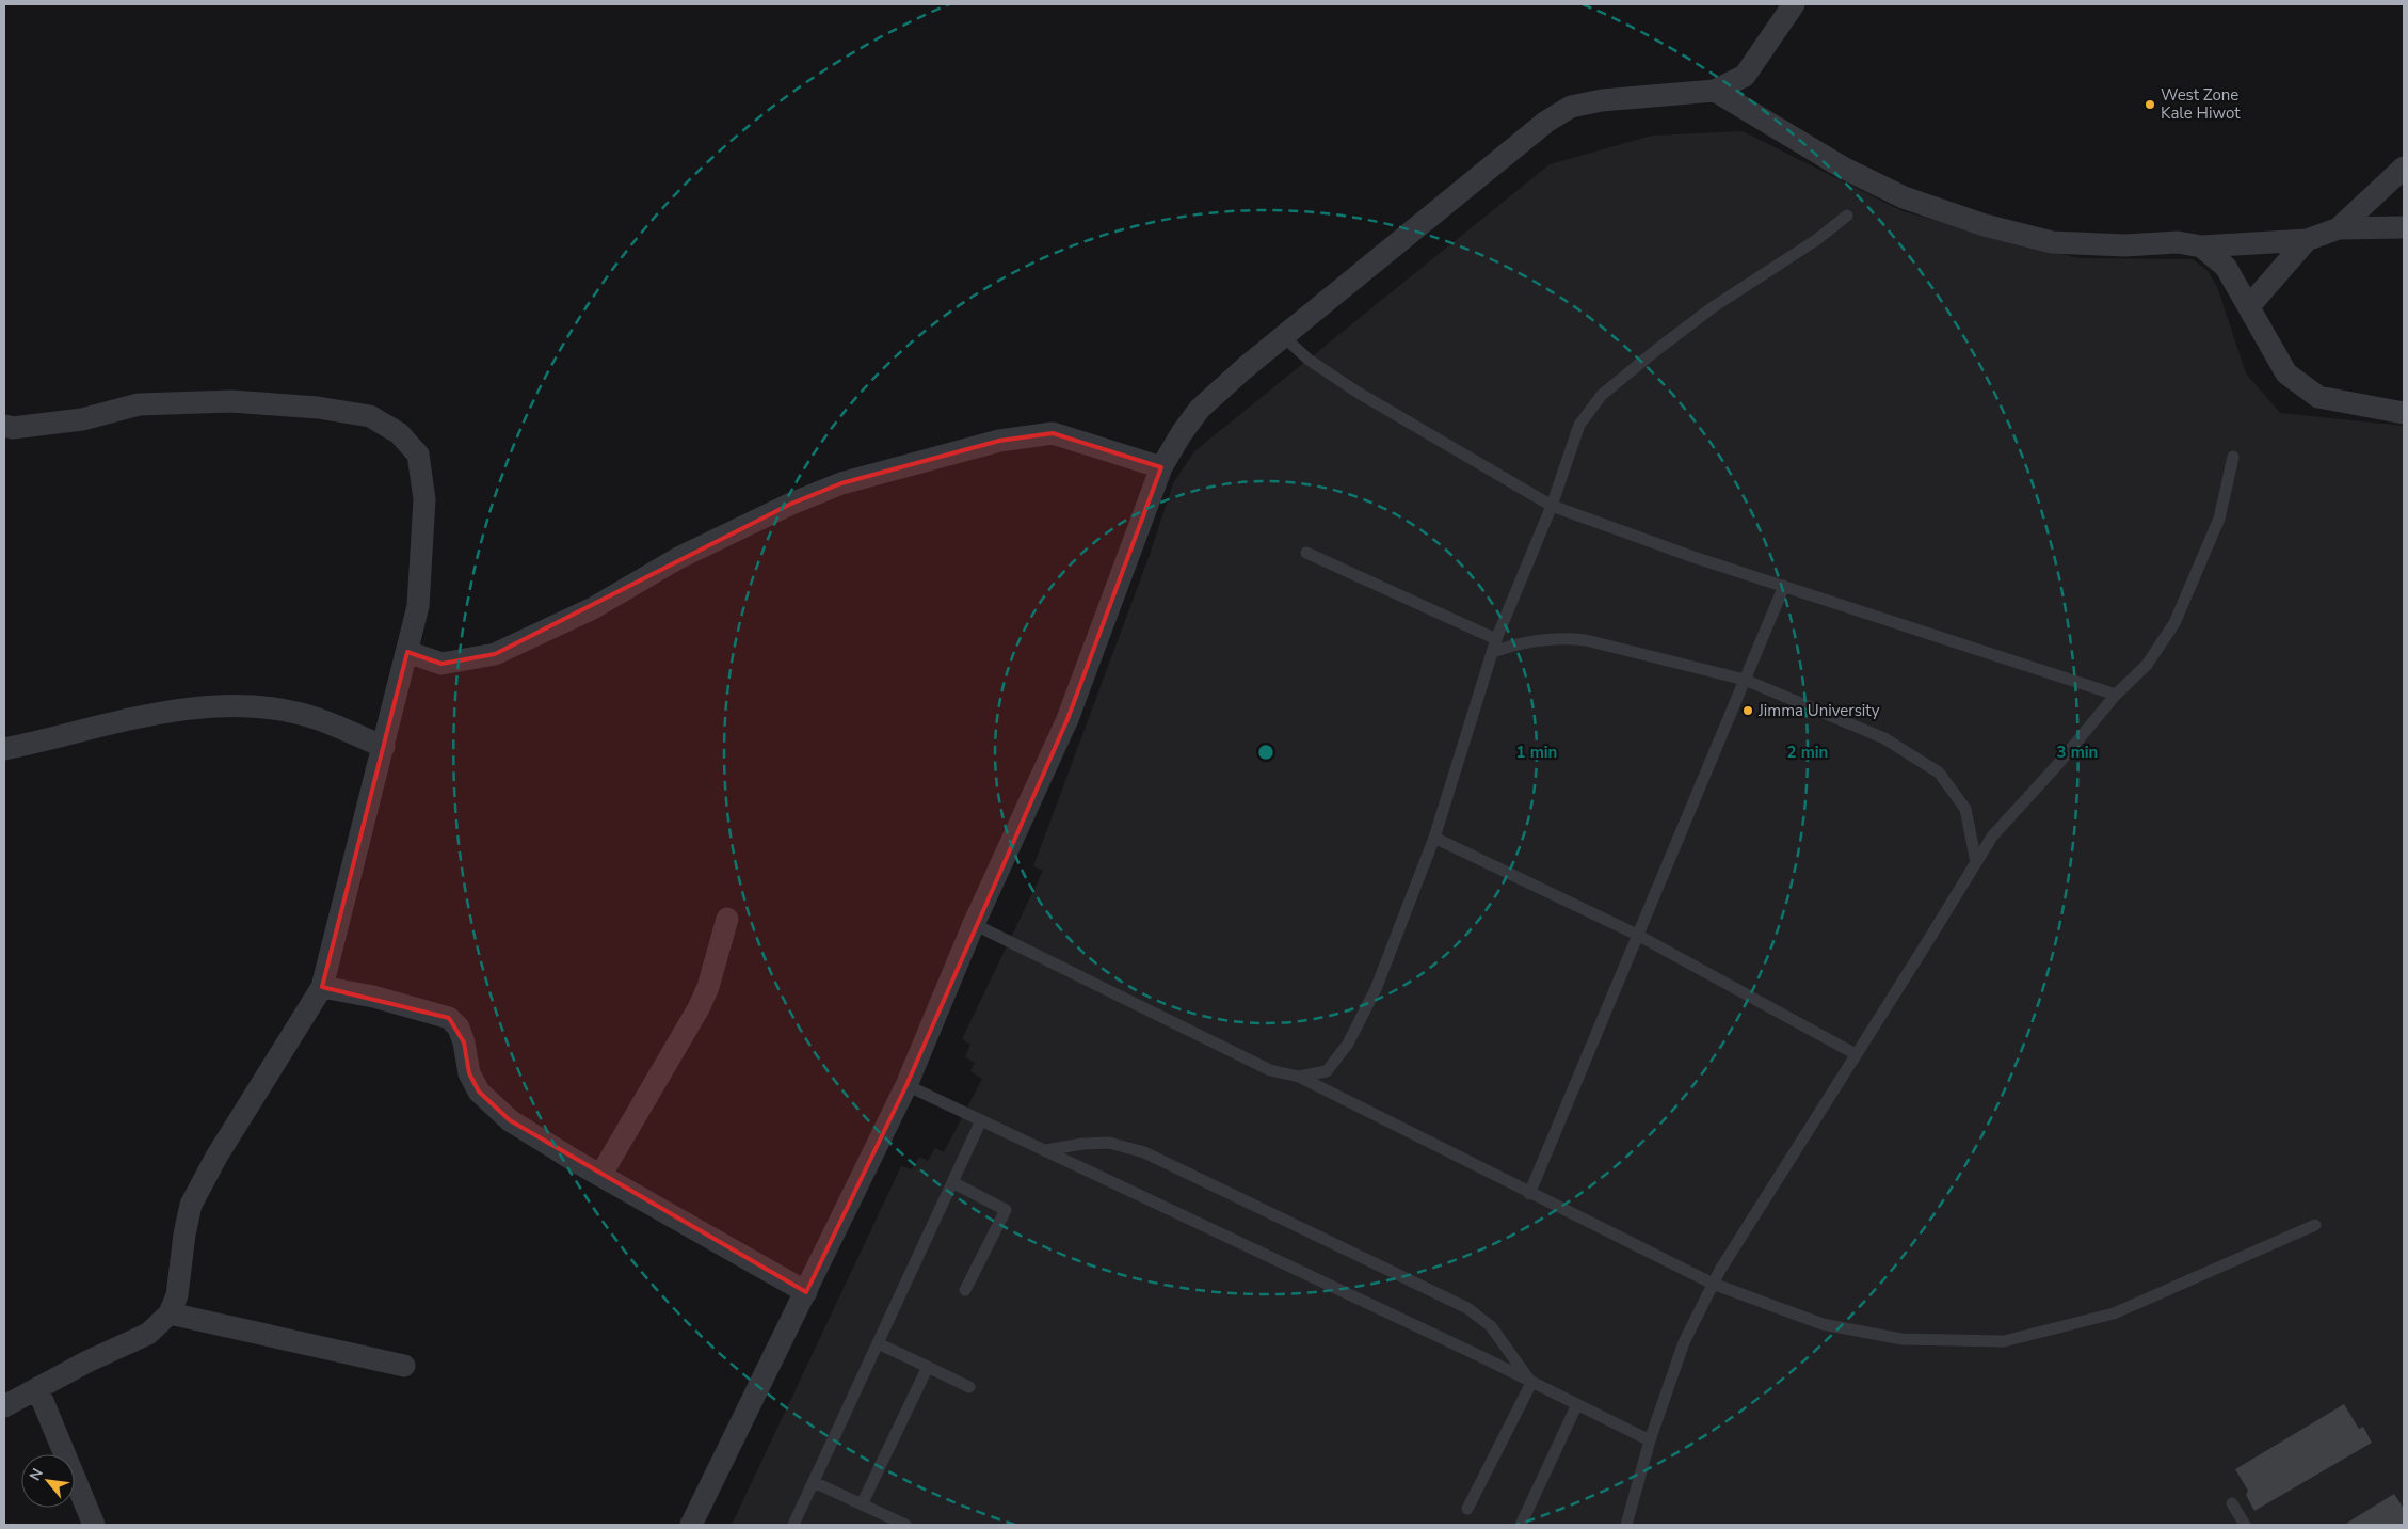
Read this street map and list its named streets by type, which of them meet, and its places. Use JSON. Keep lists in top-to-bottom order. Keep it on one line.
{"places":["West Zone Kale Hiwot","Jimma University"],"north":"top left","rings":["1 min","2 min","3 min"]}
